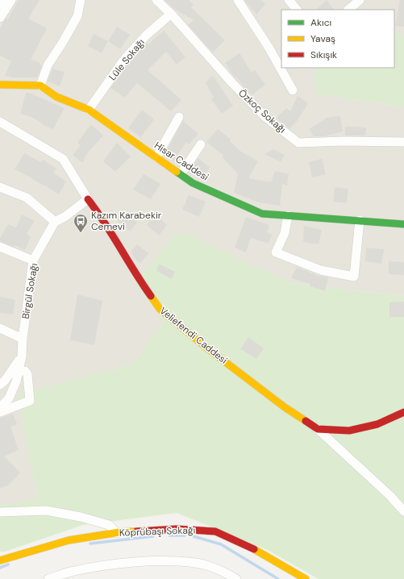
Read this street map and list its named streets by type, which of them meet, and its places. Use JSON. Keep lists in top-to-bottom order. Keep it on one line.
{"streets":{"street":["Lüle Sokağı","Özkoç Sokağı","Hisar Caddesi","Birgül Sokağı","Veliefendi Caddesi","Köprübaşı Sokağı"]},"crossings":[["Lüle Sokağı","Özkoç Sokağı"],["Lüle Sokağı","Hisar Caddesi"],["Birgül Sokağı","Veliefendi Caddesi"]],"places":{"bus stop":["Kazım Karabekir Cemevi"]},"legend":["Akıcı","Yavaş","Sıkışık"]}
